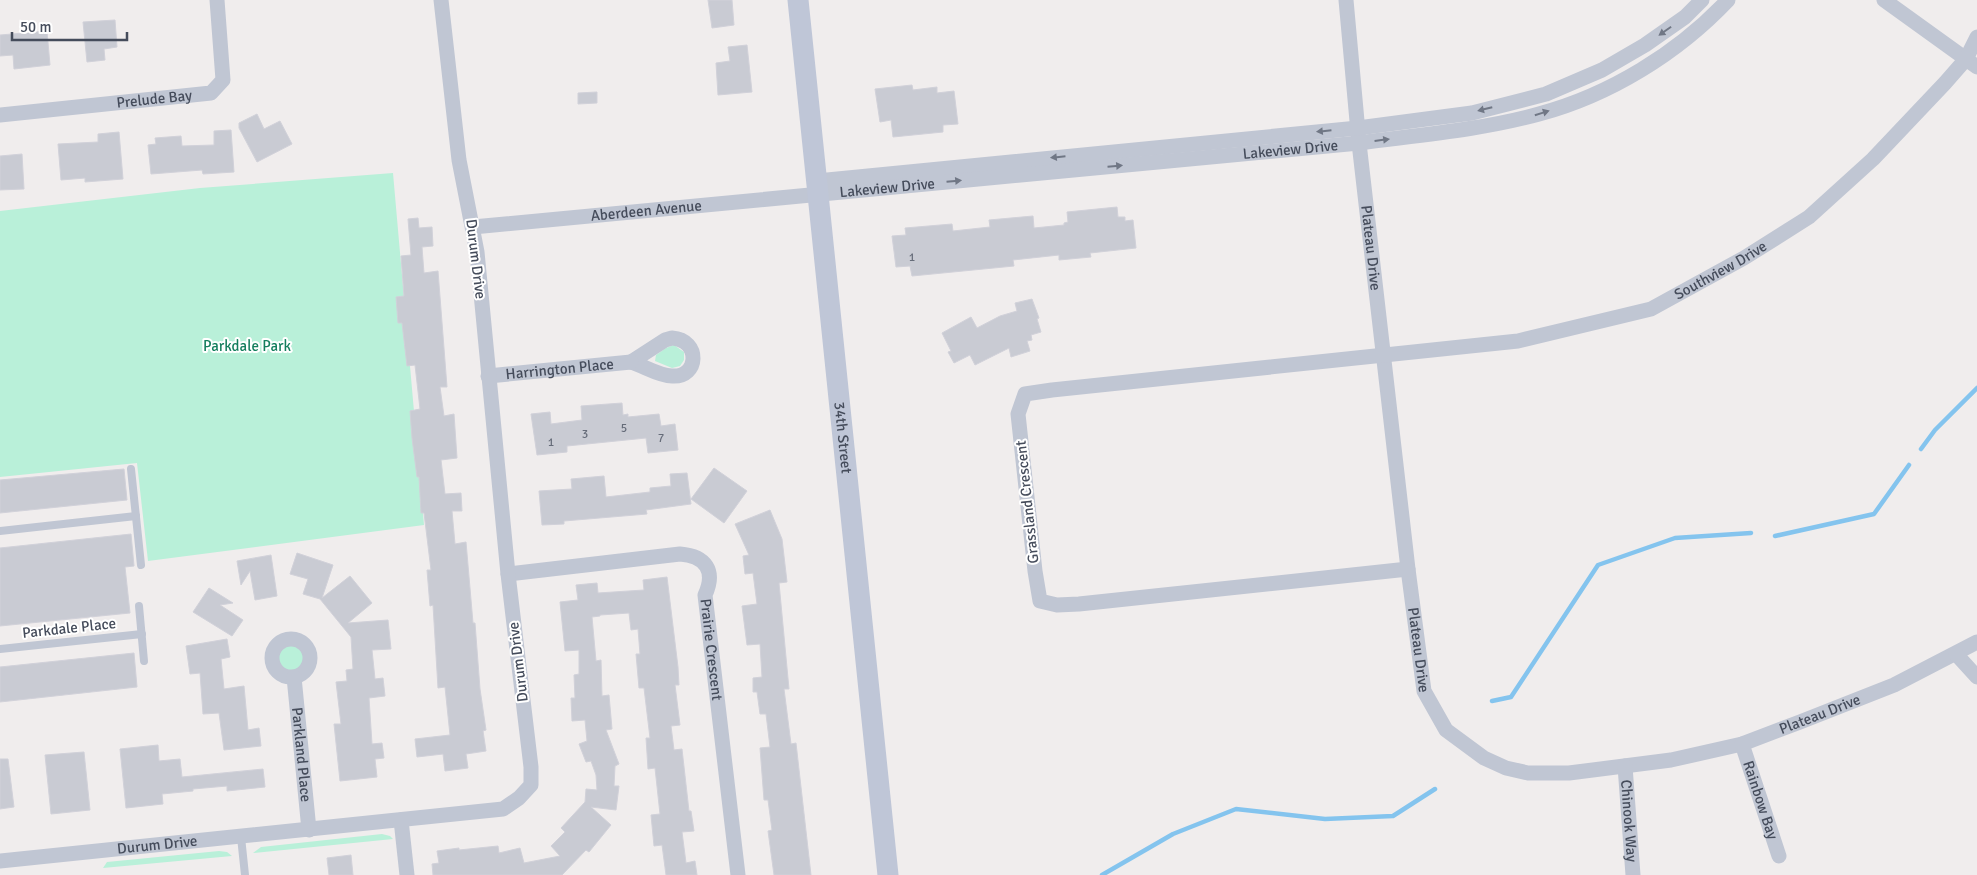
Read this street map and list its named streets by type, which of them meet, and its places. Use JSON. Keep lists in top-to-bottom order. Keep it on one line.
{"streets":{"street":["Prelude Bay","Lakeview Drive","Aberdeen Avenue","Plateau Drive","Durum Drive","Southview Drive","Harrington Place","34th Street","Grassland Crescent","Prairie Crescent","Parkland Place","Rainbow Bay","Chinook Way"],"lane":["Parkdale Place"]},"crossings":[["Lakeview Drive","Aberdeen Avenue"],["Lakeview Drive","Plateau Drive"],["Lakeview Drive","34th Street"],["Aberdeen Avenue","Durum Drive"],["Aberdeen Avenue","34th Street"],["Plateau Drive","Southview Drive"],["Plateau Drive","Grassland Crescent"],["Plateau Drive","Rainbow Bay"],["Plateau Drive","Chinook Way"],["Durum Drive","Harrington Place"],["Durum Drive","Prairie Crescent"],["Durum Drive","Parkland Place"],["Southview Drive","Grassland Crescent"]],"parks":["Parkdale Park"],"house_numbers":["1","5","3","7","1"],"scale_bar":"50 m"}
